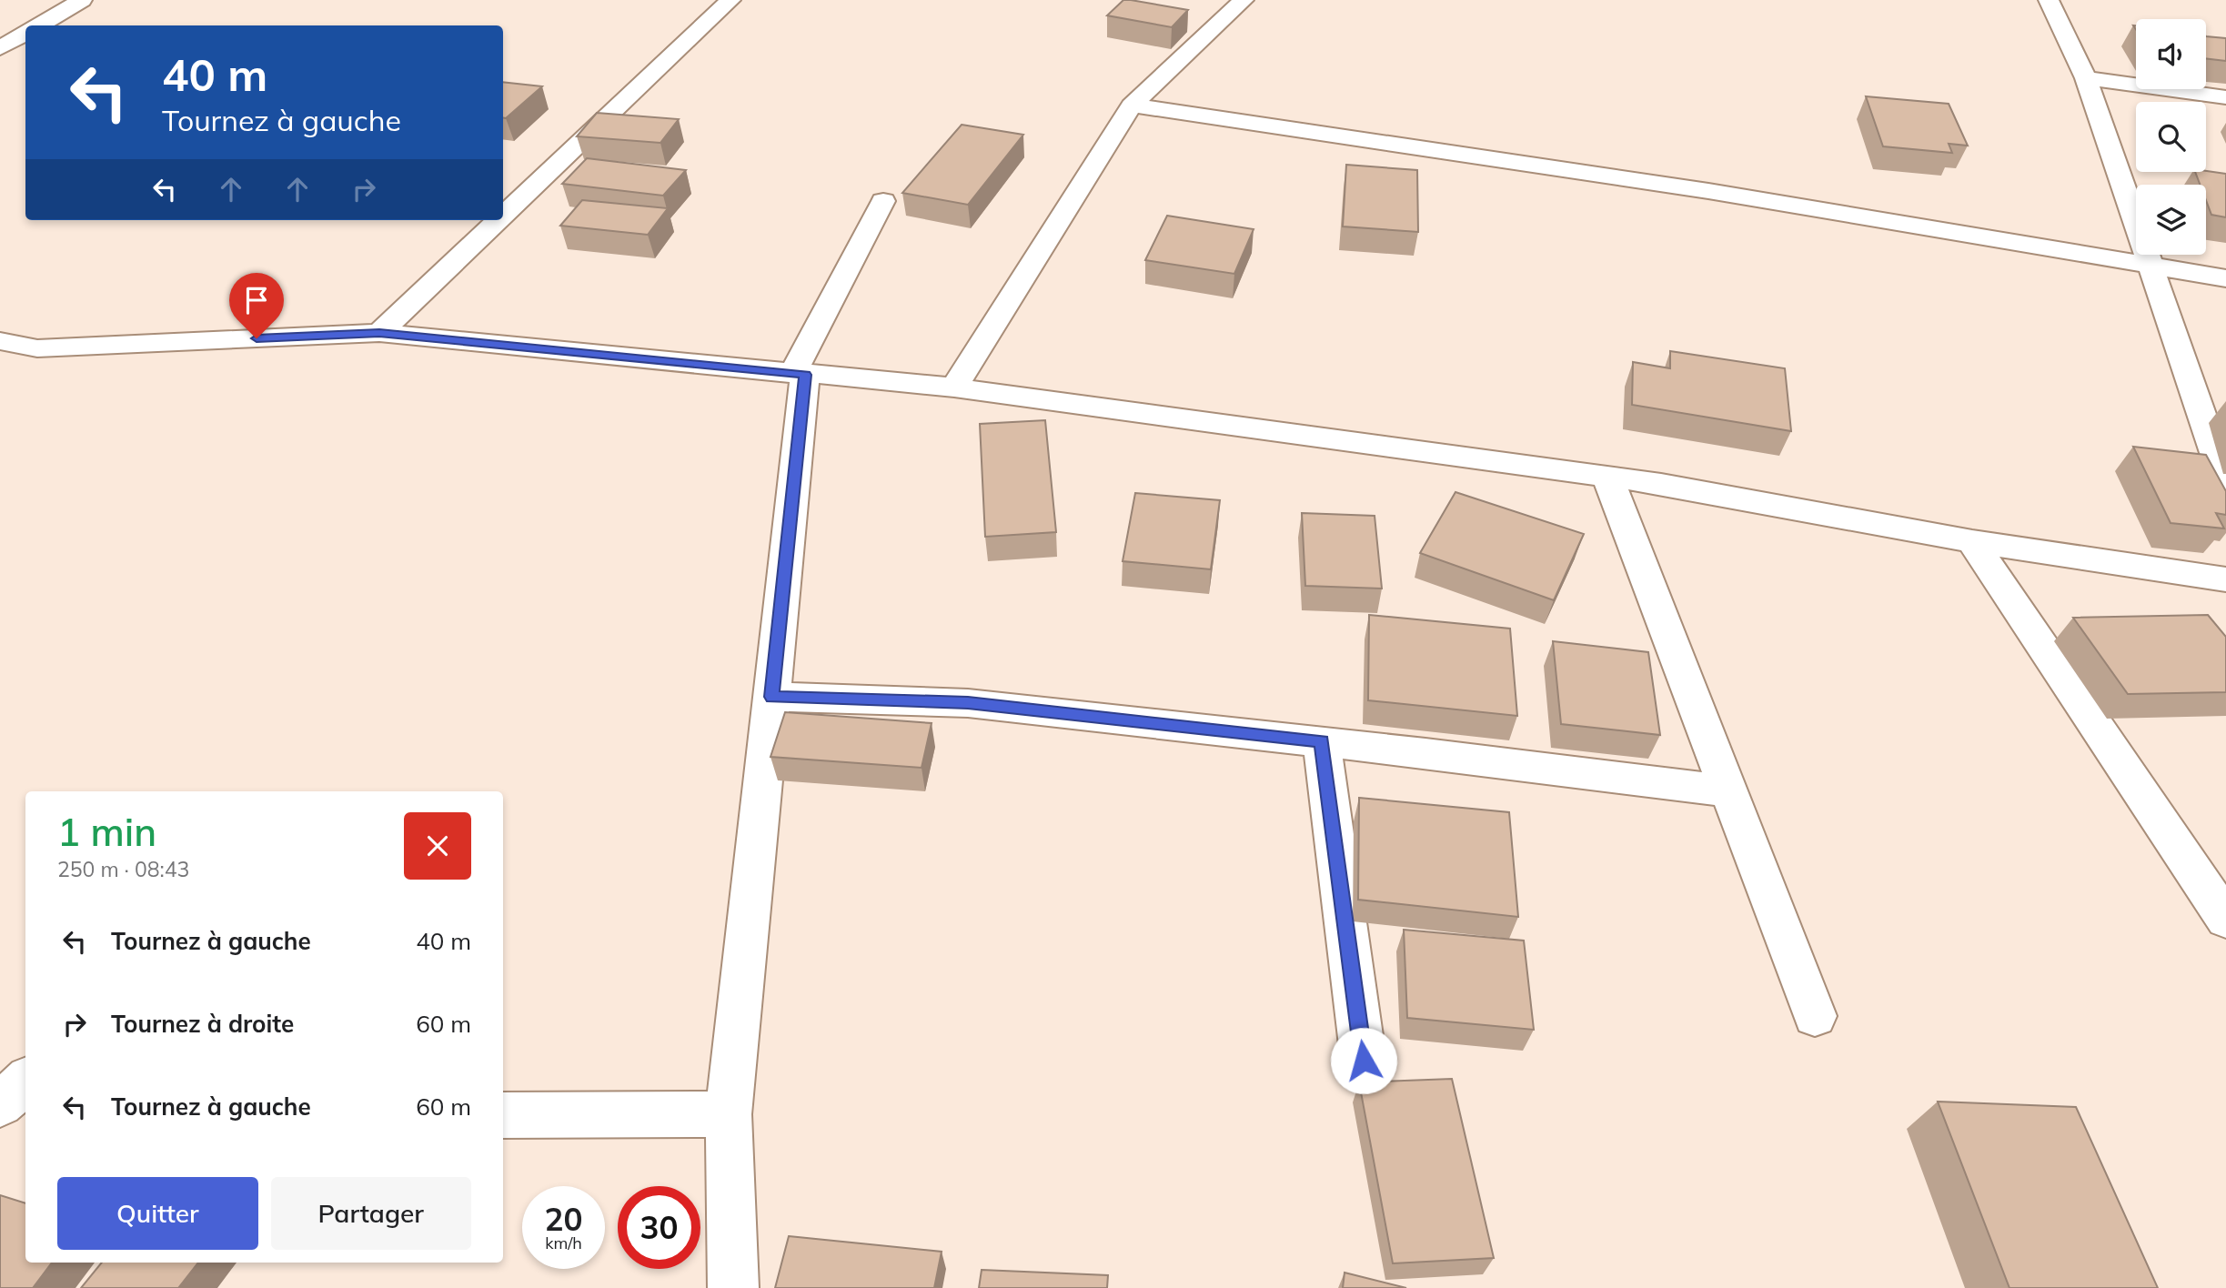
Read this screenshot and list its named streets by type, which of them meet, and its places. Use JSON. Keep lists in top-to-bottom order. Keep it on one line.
{"page":{"turn":["40 m","Tournez à gauche"],"heading":["1 min","250 m · 08:43"],"list":[{"name":"Tournez à gauche","value":"40 m"},{"name":"Tournez à droite","value":"60 m"},{"name":"Tournez à gauche","value":"60 m"}],"buttons":["Quitter","Partager"],"speed":"20 km/h","limit":"30"}}
